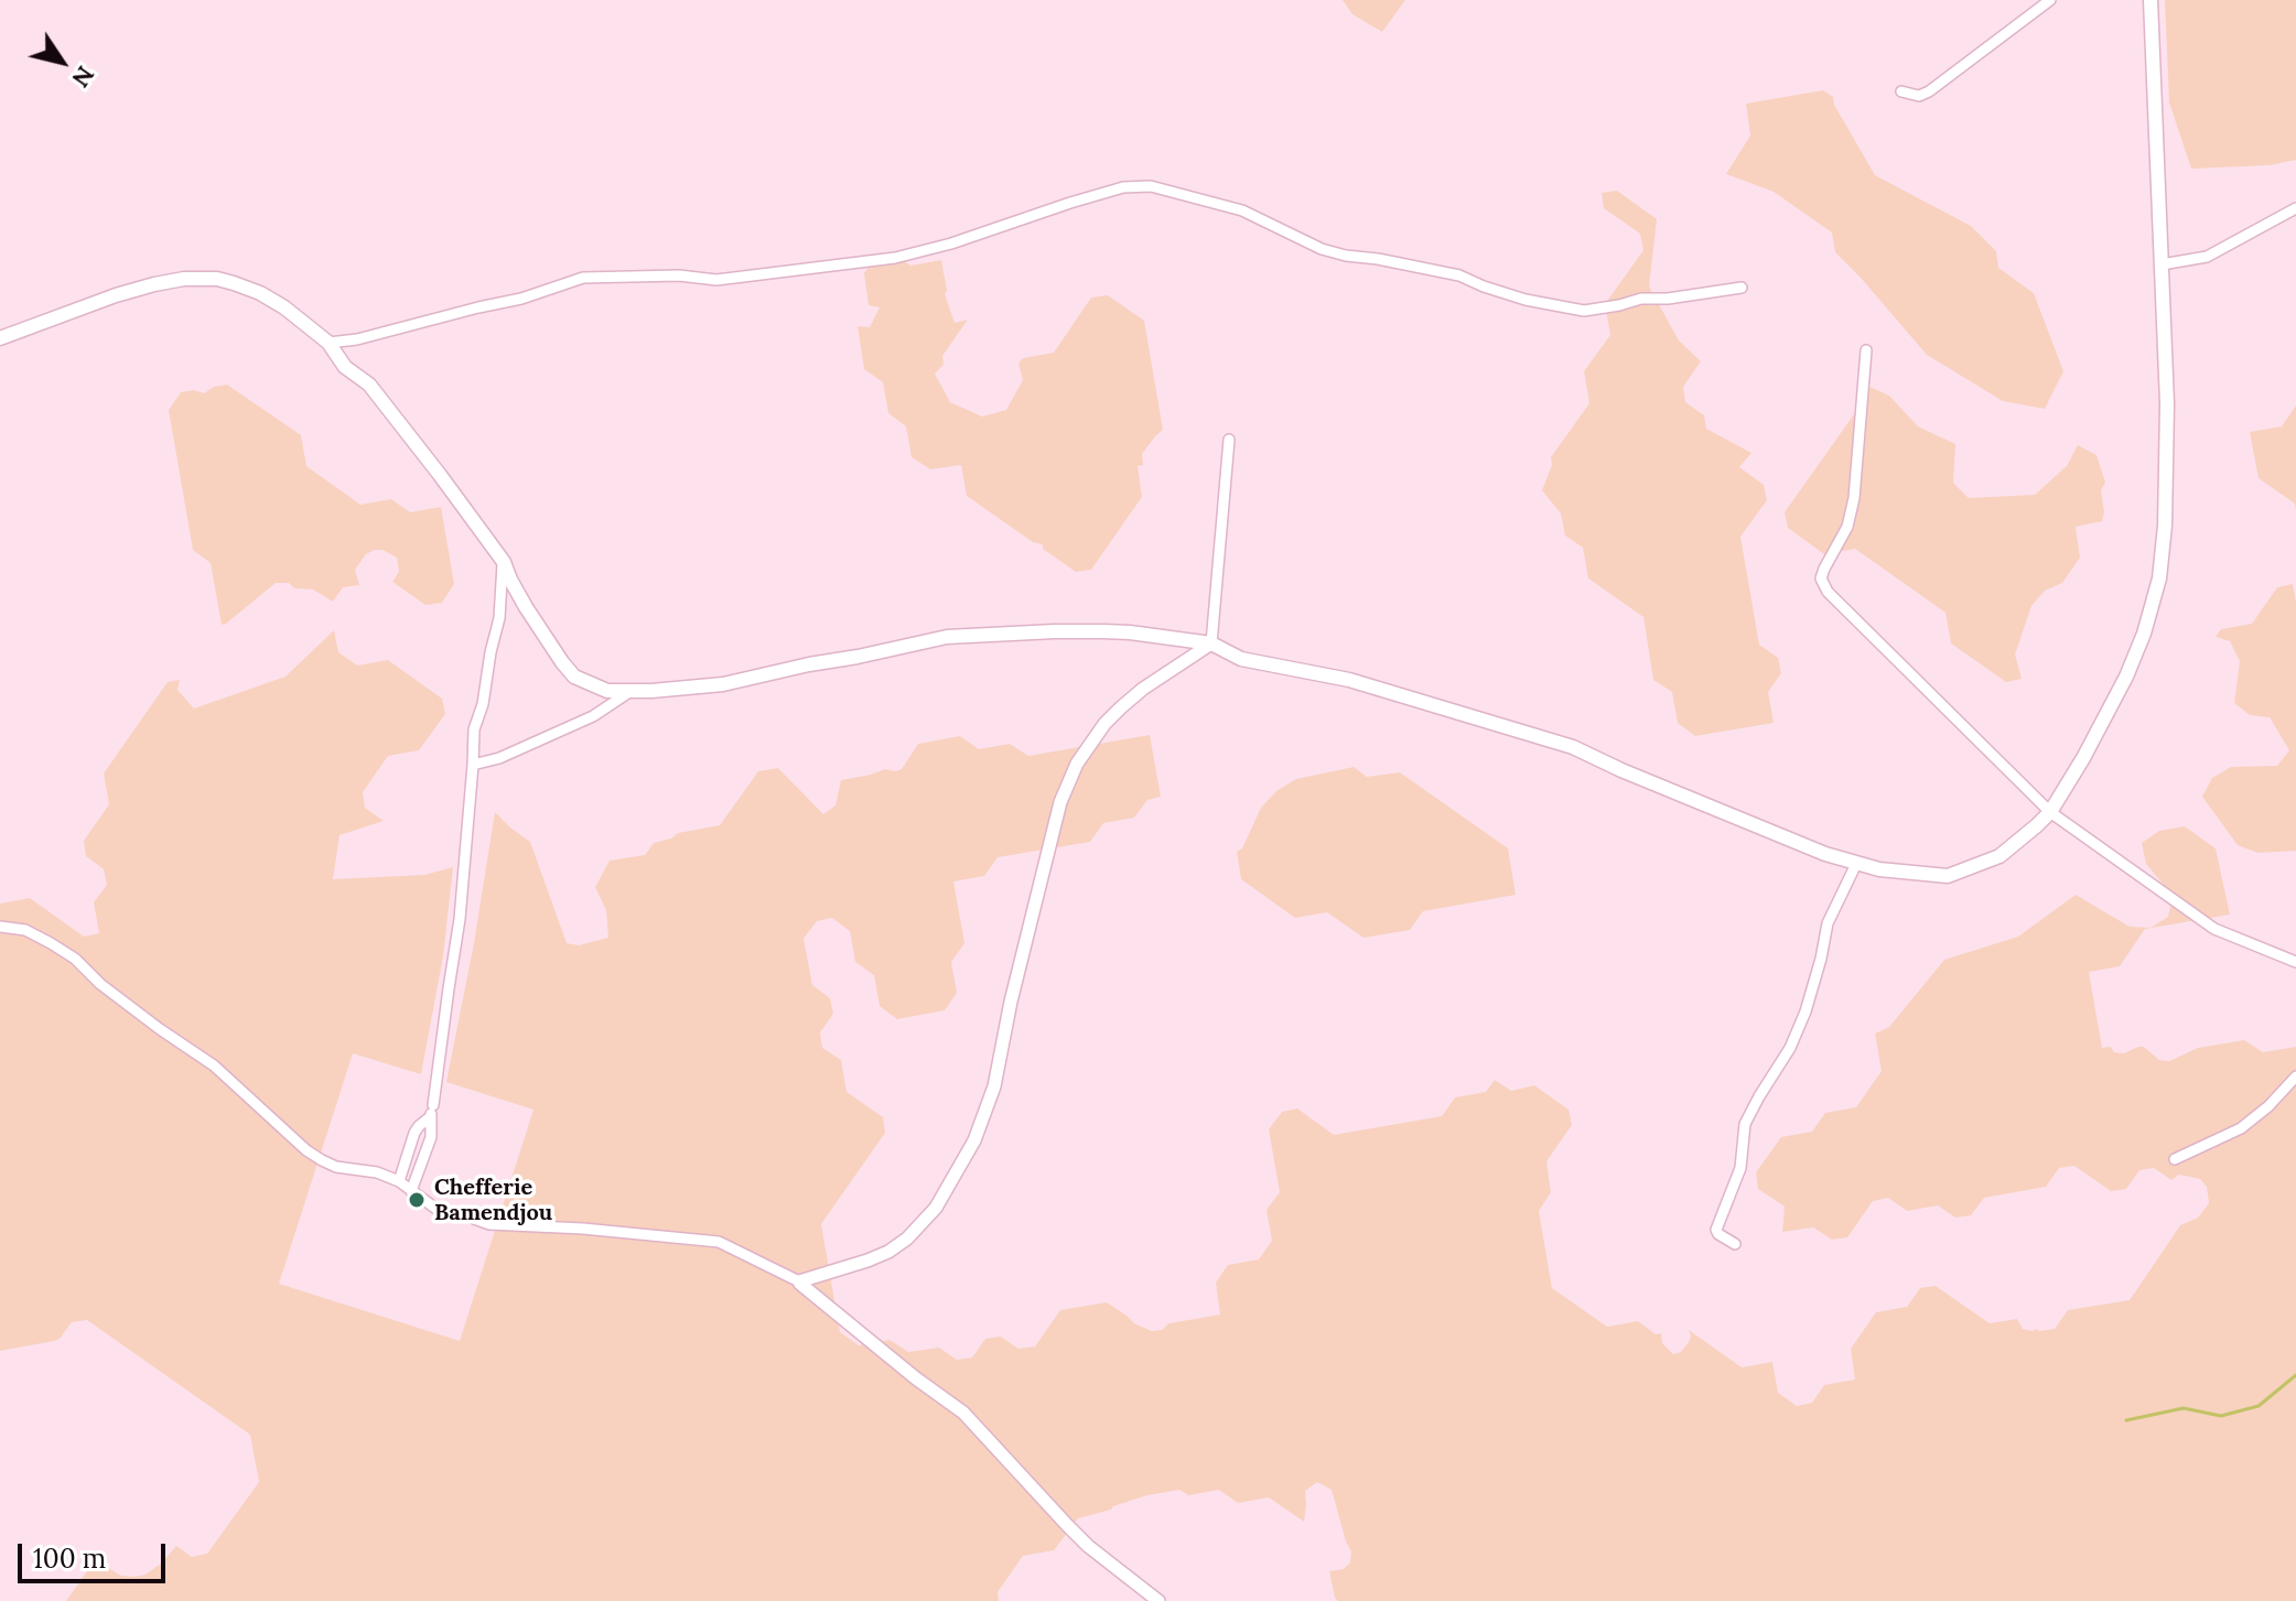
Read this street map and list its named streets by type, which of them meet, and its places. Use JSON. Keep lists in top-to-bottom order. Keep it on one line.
{"places":["Chefferie Bamendjou"],"scale_bar":"100 m","north":"bottom right"}
